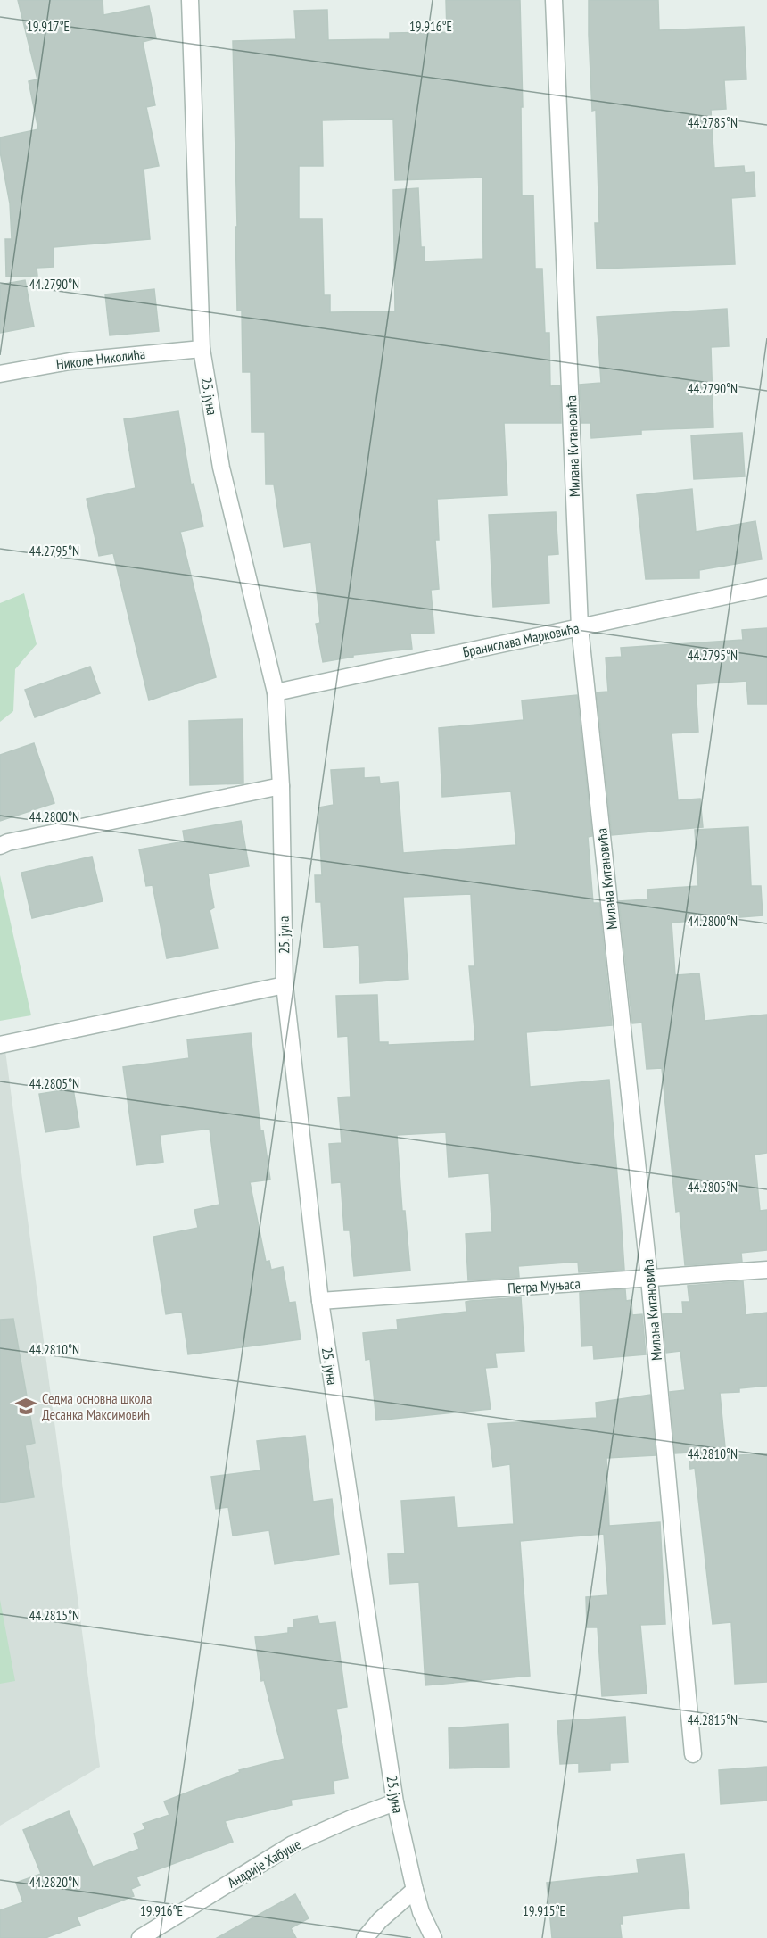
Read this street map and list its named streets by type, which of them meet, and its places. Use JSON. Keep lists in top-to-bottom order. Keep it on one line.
{"streets":{"street":["Николе Николића","25. јуна","Милана Китановића","Бранислава Марковића","Петра Муњаса","Андрије Хабуше"]},"crossings":[["Николе Николића","25. јуна"],["25. јуна","Бранислава Марковића"],["25. јуна","Петра Муњаса"],["25. јуна","Андрије Хабуше"],["Милана Китановића","Бранислава Марковића"],["Милана Китановића","Петра Муњаса"]],"places":{"school or university":["Седма основна школа Десанка Максимовић"]},"coordinates":["19.917°E","19.916°E","44.2785°N","44.2790°N","44.2795°N","44.2800°N","44.2805°N","44.2810°N","44.2815°N","44.2820°N","19.915°E"]}
